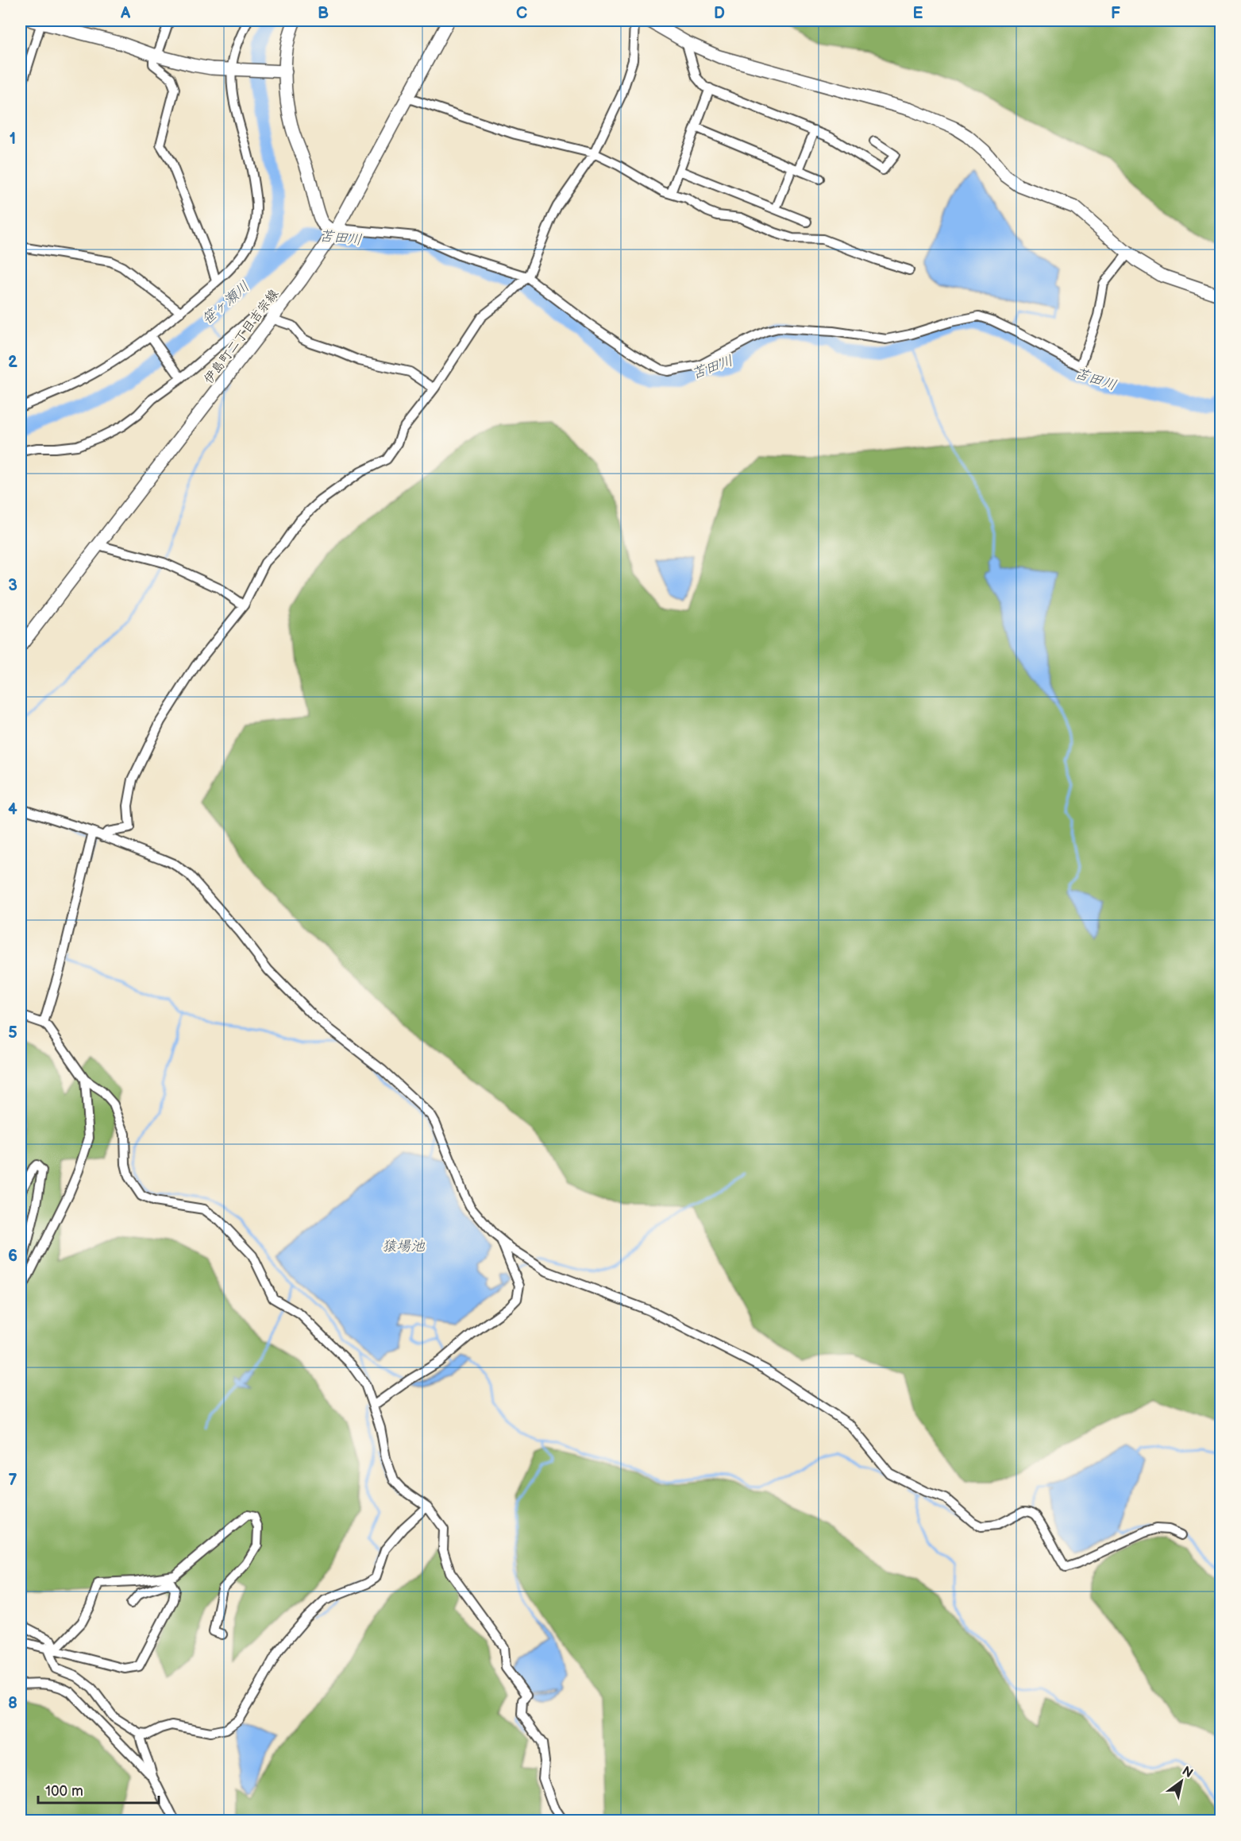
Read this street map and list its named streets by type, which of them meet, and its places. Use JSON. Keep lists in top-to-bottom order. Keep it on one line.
{"streets":{"street":["伊島町二丁目吉宗線"]},"water":["苫田川","笹ヶ瀬川","猿場池"],"scale_bar":"100 m","north":"top right","grid":{"columns":["A","B","C","D","E","F"],"rows":["1","2","3","4","5","6","7","8"]}}
